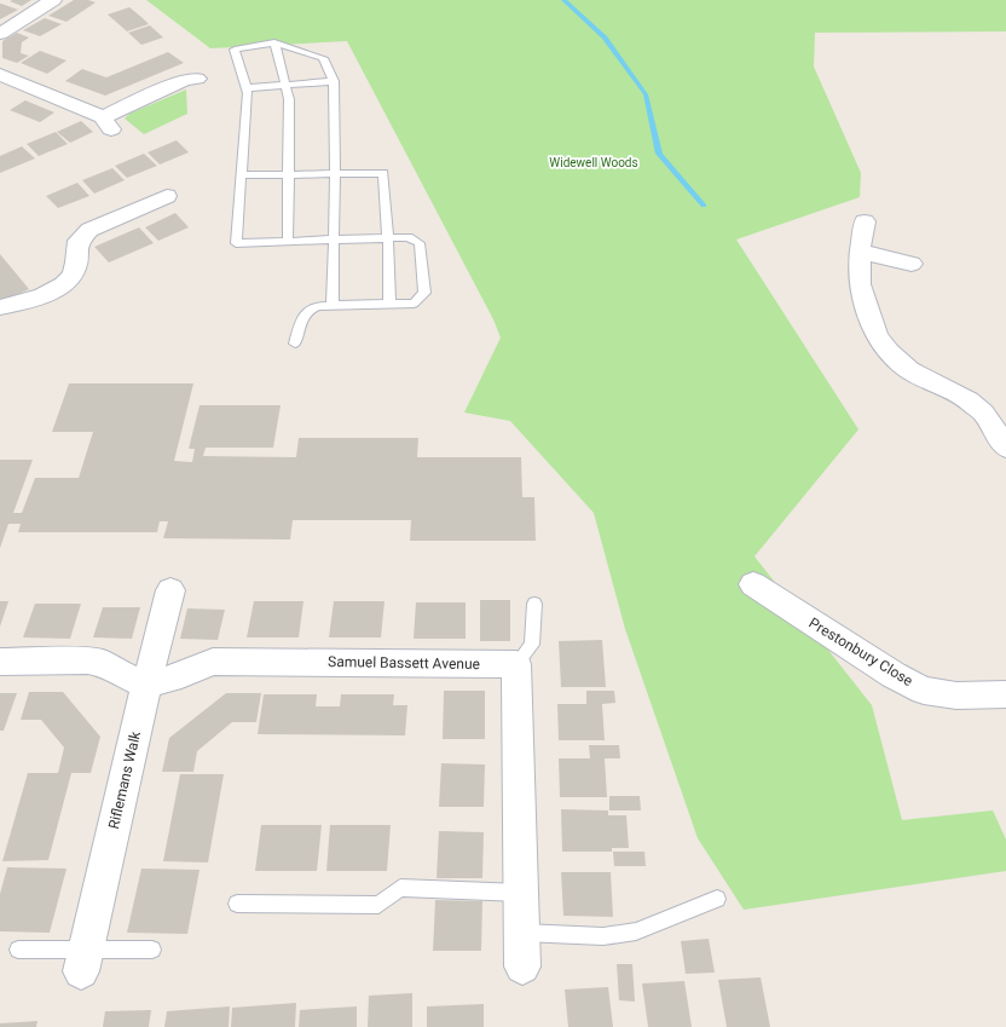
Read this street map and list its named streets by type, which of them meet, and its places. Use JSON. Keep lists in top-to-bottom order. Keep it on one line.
{"streets":{"street":["Prestonbury Close","Samuel Bassett Avenue","Riflemans Walk"]},"crossings":[["Samuel Bassett Avenue","Riflemans Walk"]],"parks":["Widewell Woods"]}
